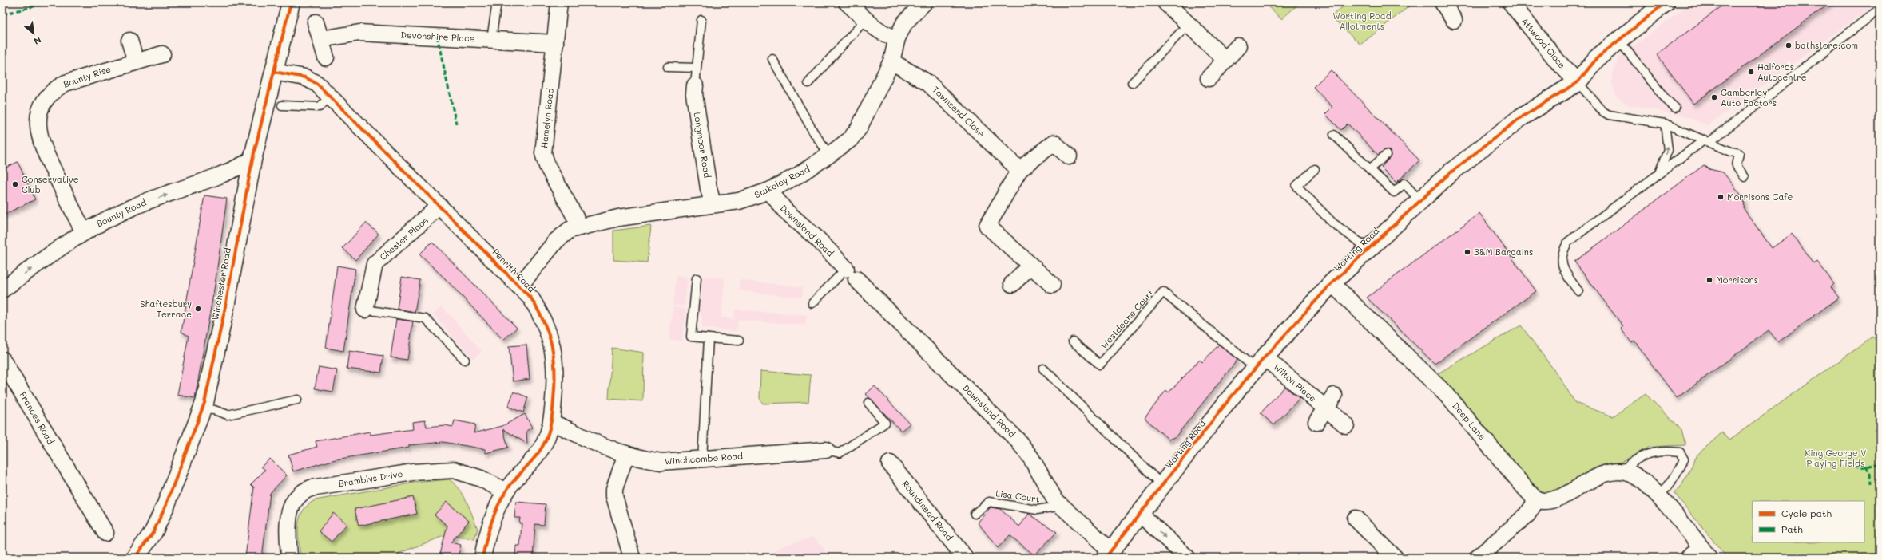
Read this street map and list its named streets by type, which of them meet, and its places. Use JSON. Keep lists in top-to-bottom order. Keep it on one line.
{"streets":{"street":["Devonshire Place","Attwood Close","Bounty Rise","Townsend Close","Hamelyn Road","Longmoor Road","Stukeley Road","Bounty Road","Downsland Road","Chester Place","Worting Road","Penrith Road","Winchester Road","Wilton Place","Frances Road","Deep Lane","Winchcombe Road","Bramblys Drive","Roundmead Road"],"lane":["Westdeane Court","Lisa Court"]},"crossings":[["Devonshire Place","Hamelyn Road"],["Attwood Close","Worting Road"],["Bounty Rise","Bounty Road"],["Townsend Close","Stukeley Road"],["Hamelyn Road","Stukeley Road"],["Longmoor Road","Stukeley Road"],["Stukeley Road","Downsland Road"],["Stukeley Road","Penrith Road"],["Bounty Road","Winchester Road"],["Downsland Road","Worting Road"],["Downsland Road","Lisa Court"],["Chester Place","Penrith Road"],["Worting Road","Westdeane Court"],["Worting Road","Wilton Place"],["Worting Road","Deep Lane"],["Penrith Road","Winchester Road"],["Penrith Road","Winchcombe Road"],["Penrith Road","Bramblys Drive"],["Westdeane Court","Wilton Place"]],"one_way":["Bounty Road"],"parks":["Worting Road Allotments","King George V Playing Fields"],"places":["bathstore.com","Halfords Autocentre","Camberley Auto Factors","Conservative Club","Morrisons Cafe","B&M Bargains","Morrisons","Shaftesbury Terrace"],"legend":["Cycle path","Path"],"north":"bottom right"}
